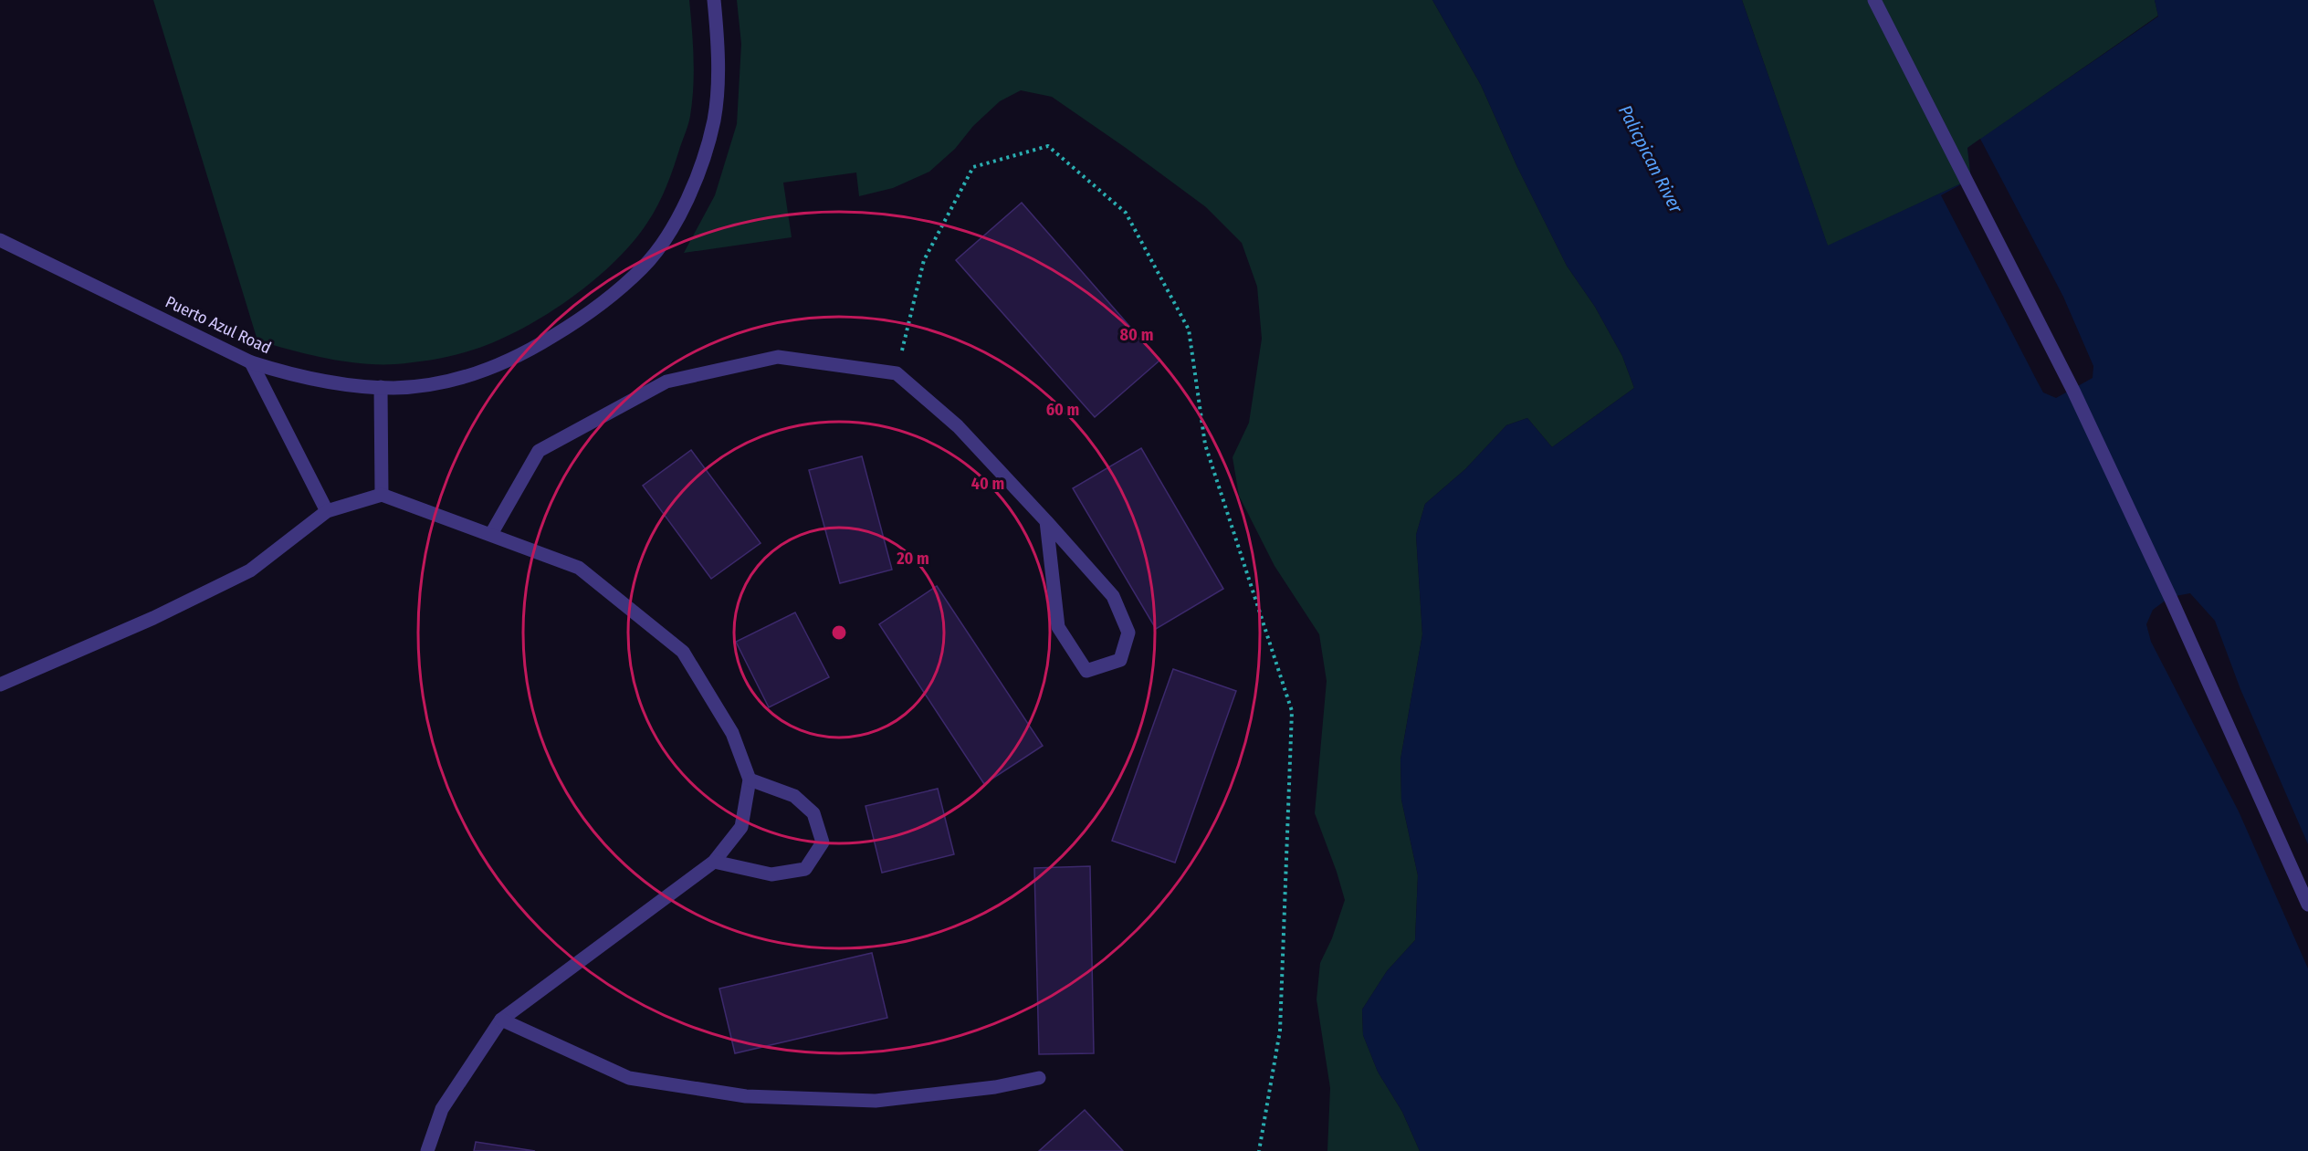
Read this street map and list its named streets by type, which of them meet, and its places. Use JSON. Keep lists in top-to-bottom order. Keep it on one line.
{"streets":{"street":["Puerto Azul Road"]},"water":["Palicpican River"],"rings":["80 m","60 m","40 m","20 m"]}
